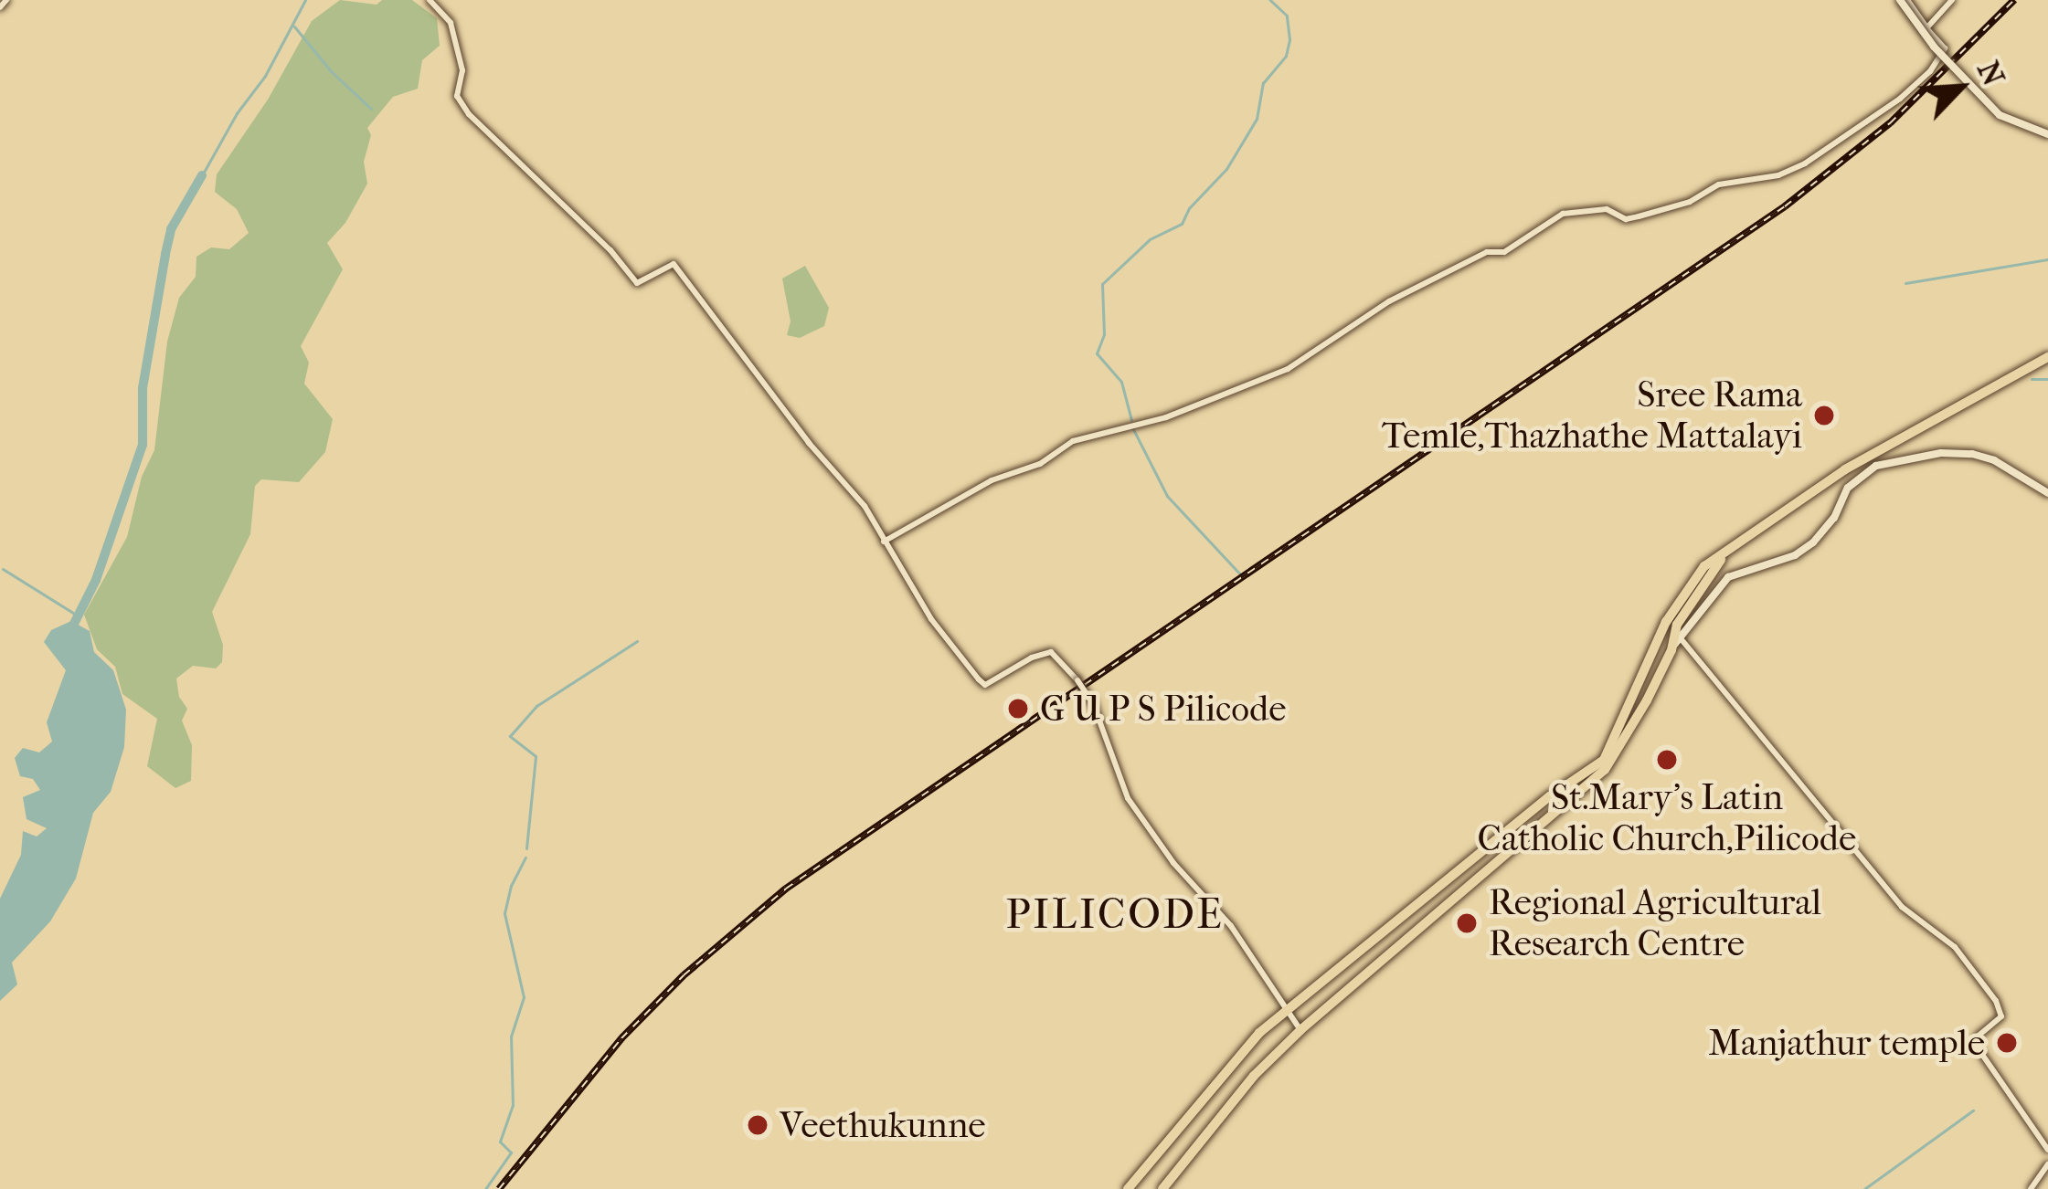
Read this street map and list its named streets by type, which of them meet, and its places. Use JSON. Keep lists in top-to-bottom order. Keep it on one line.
{"districts":["PILICODE"],"places":["Sree Rama Temle,Thazhathe Mattalayi","G U P S Pilicode","St.Mary's Latin Catholic Church,Pilicode","Regional Agricultural Research Centre","Manjathur temple","Veethukunne"],"north":"top right"}
